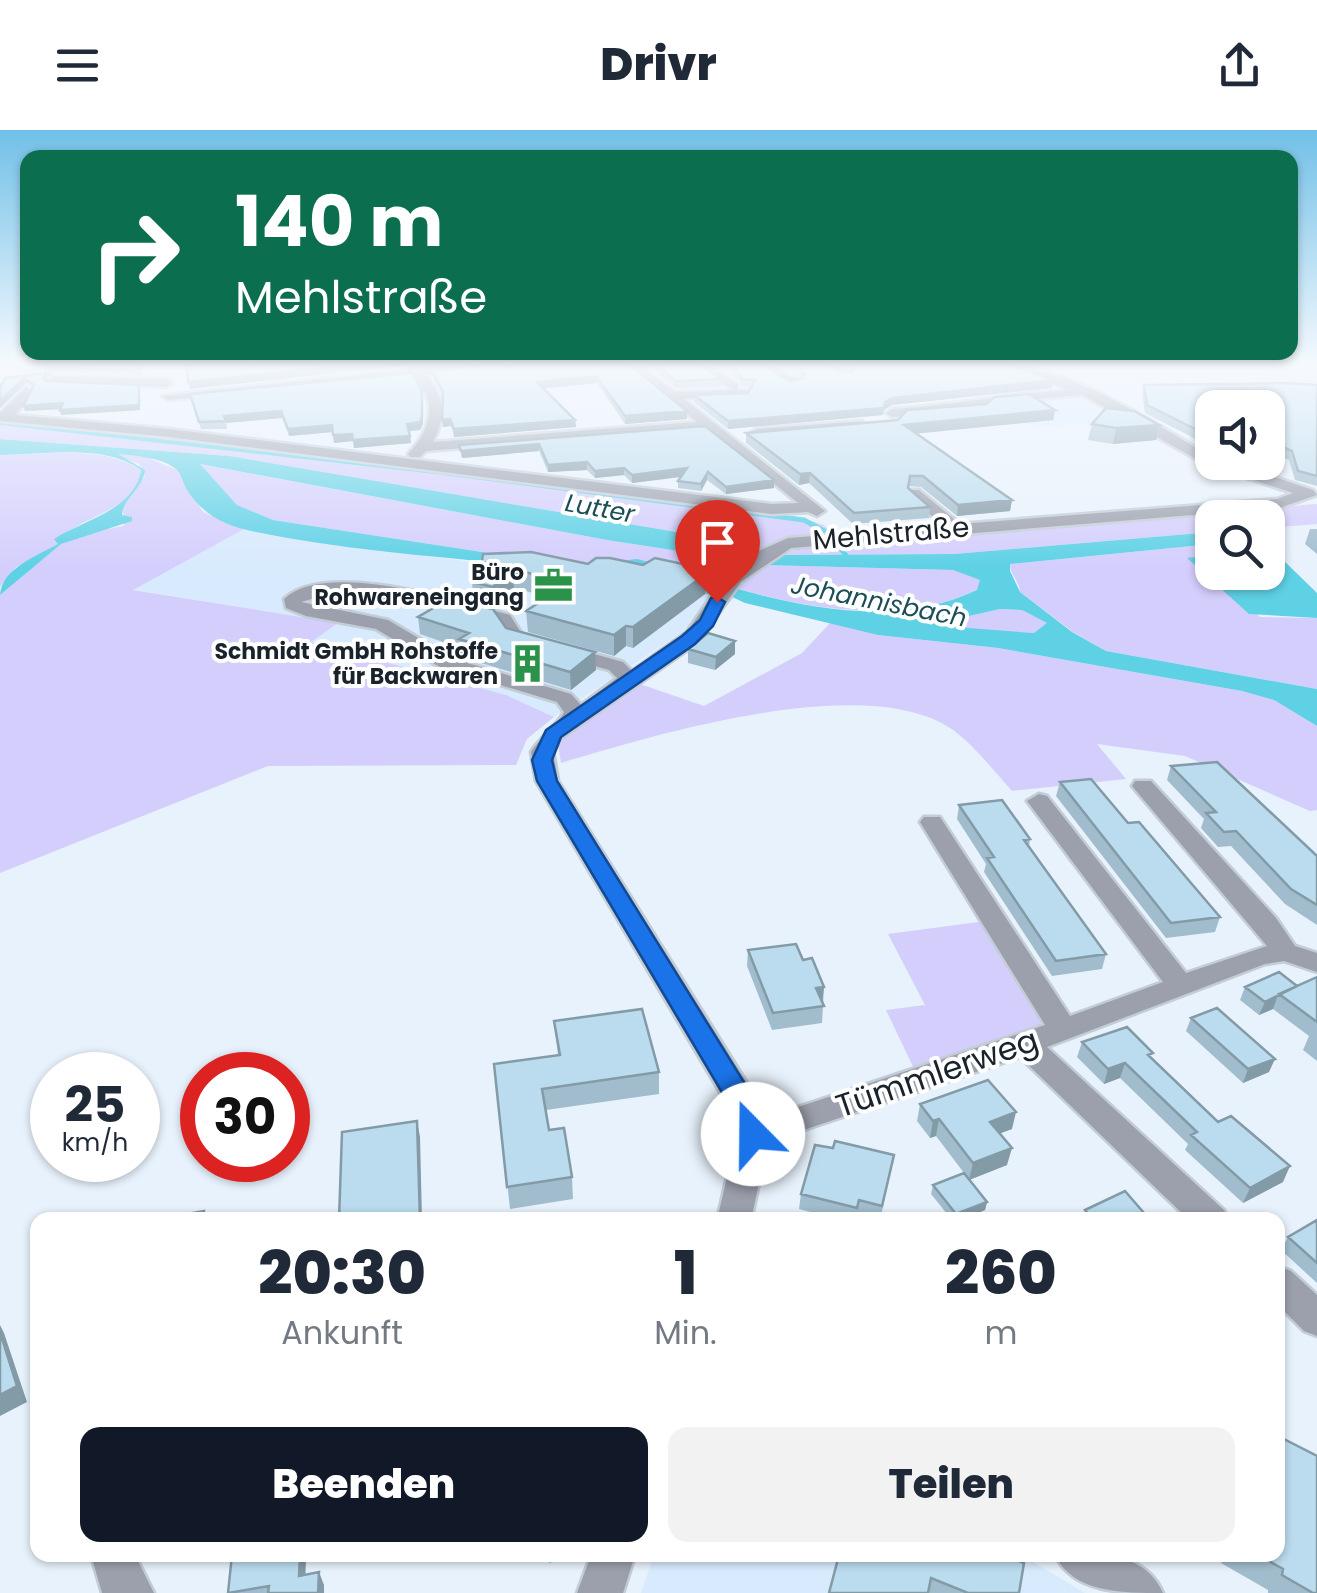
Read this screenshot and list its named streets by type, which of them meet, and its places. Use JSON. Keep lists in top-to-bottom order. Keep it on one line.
{"streets":{"street":["Mehlstraße","Tümmlerweg"]},"crossings":[["Mehlstraße","Tümmlerweg"]],"water":["Lutter","Johannisbach"],"places":{"office":["Büro Rohwareneingang"],"building":["Schmidt GmbH Rohstoffe für Backwaren"]},"page":{"header":"Drivr","turn":["140 m","Mehlstraße"],"speed":"25 km/h","limit":"30","eta":["20:30","Ankunft","1","Min.","260","m"],"buttons":["Beenden","Teilen"]}}
